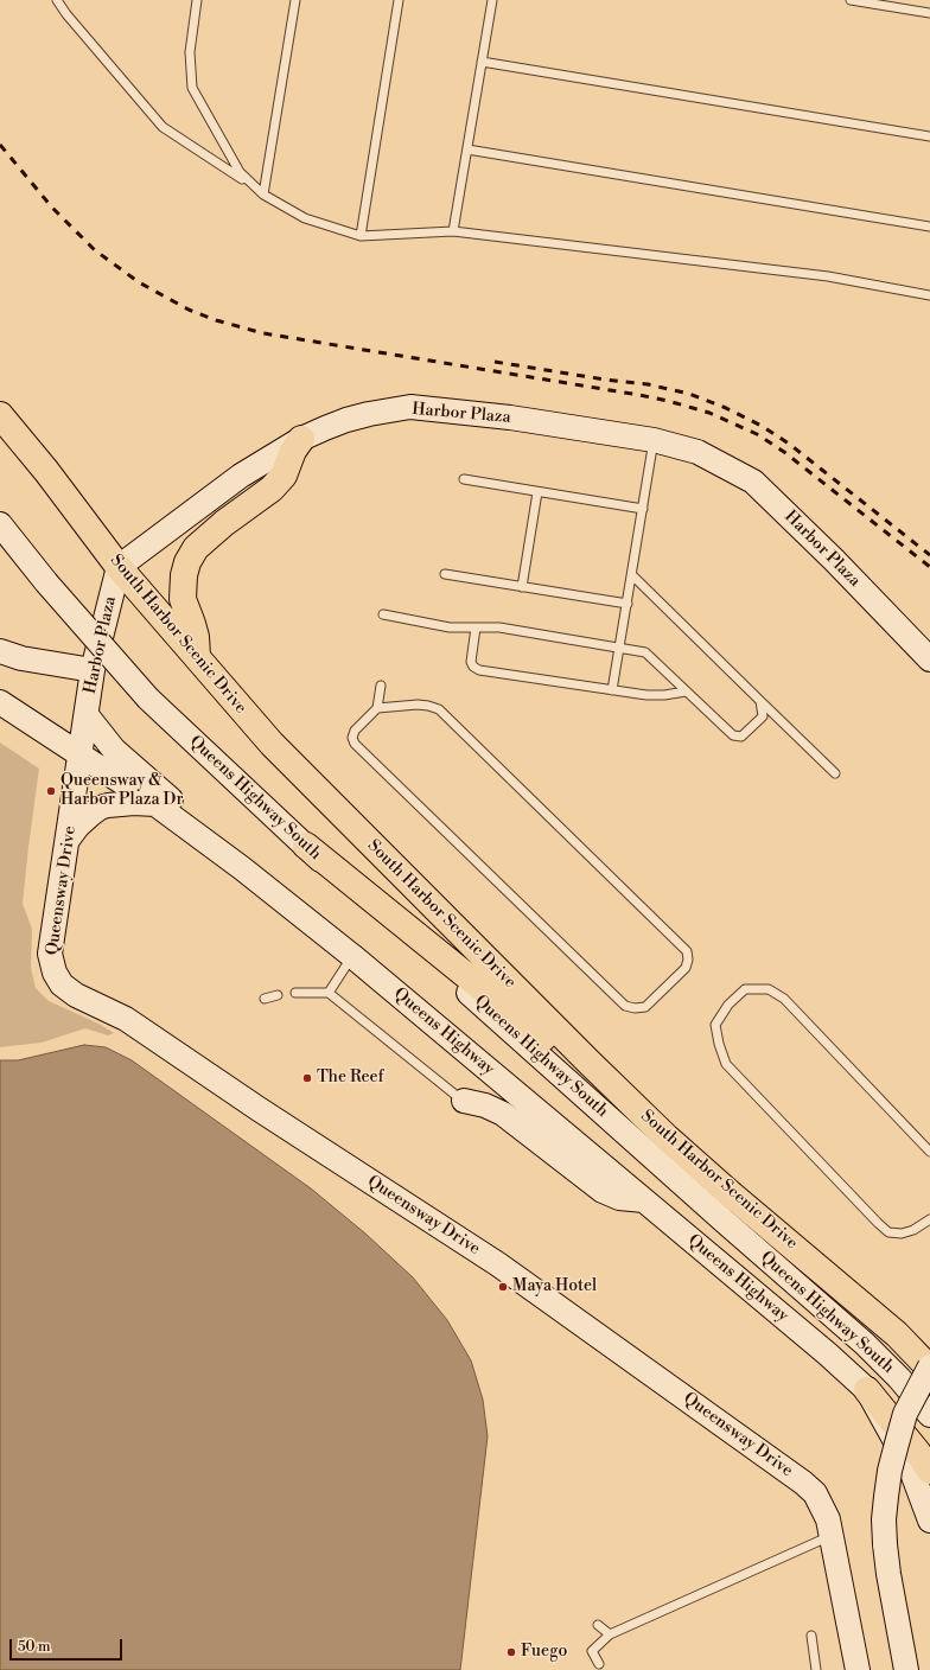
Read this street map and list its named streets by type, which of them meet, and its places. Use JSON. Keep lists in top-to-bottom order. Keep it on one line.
{"streets":{"main road":["Harbor Plaza","South Harbor Scenic Drive","Queens Highway South","Queensway Drive","Queens Highway"]},"crossings":[["Harbor Plaza","South Harbor Scenic Drive"],["Harbor Plaza","Queensway Drive"],["Harbor Plaza","Queens Highway"],["Queensway Drive","Queens Highway"]],"places":["Queensway & Harbor Plaza Dr","The Reef","Maya Hotel","Fuego"],"scale_bar":"50 m"}
